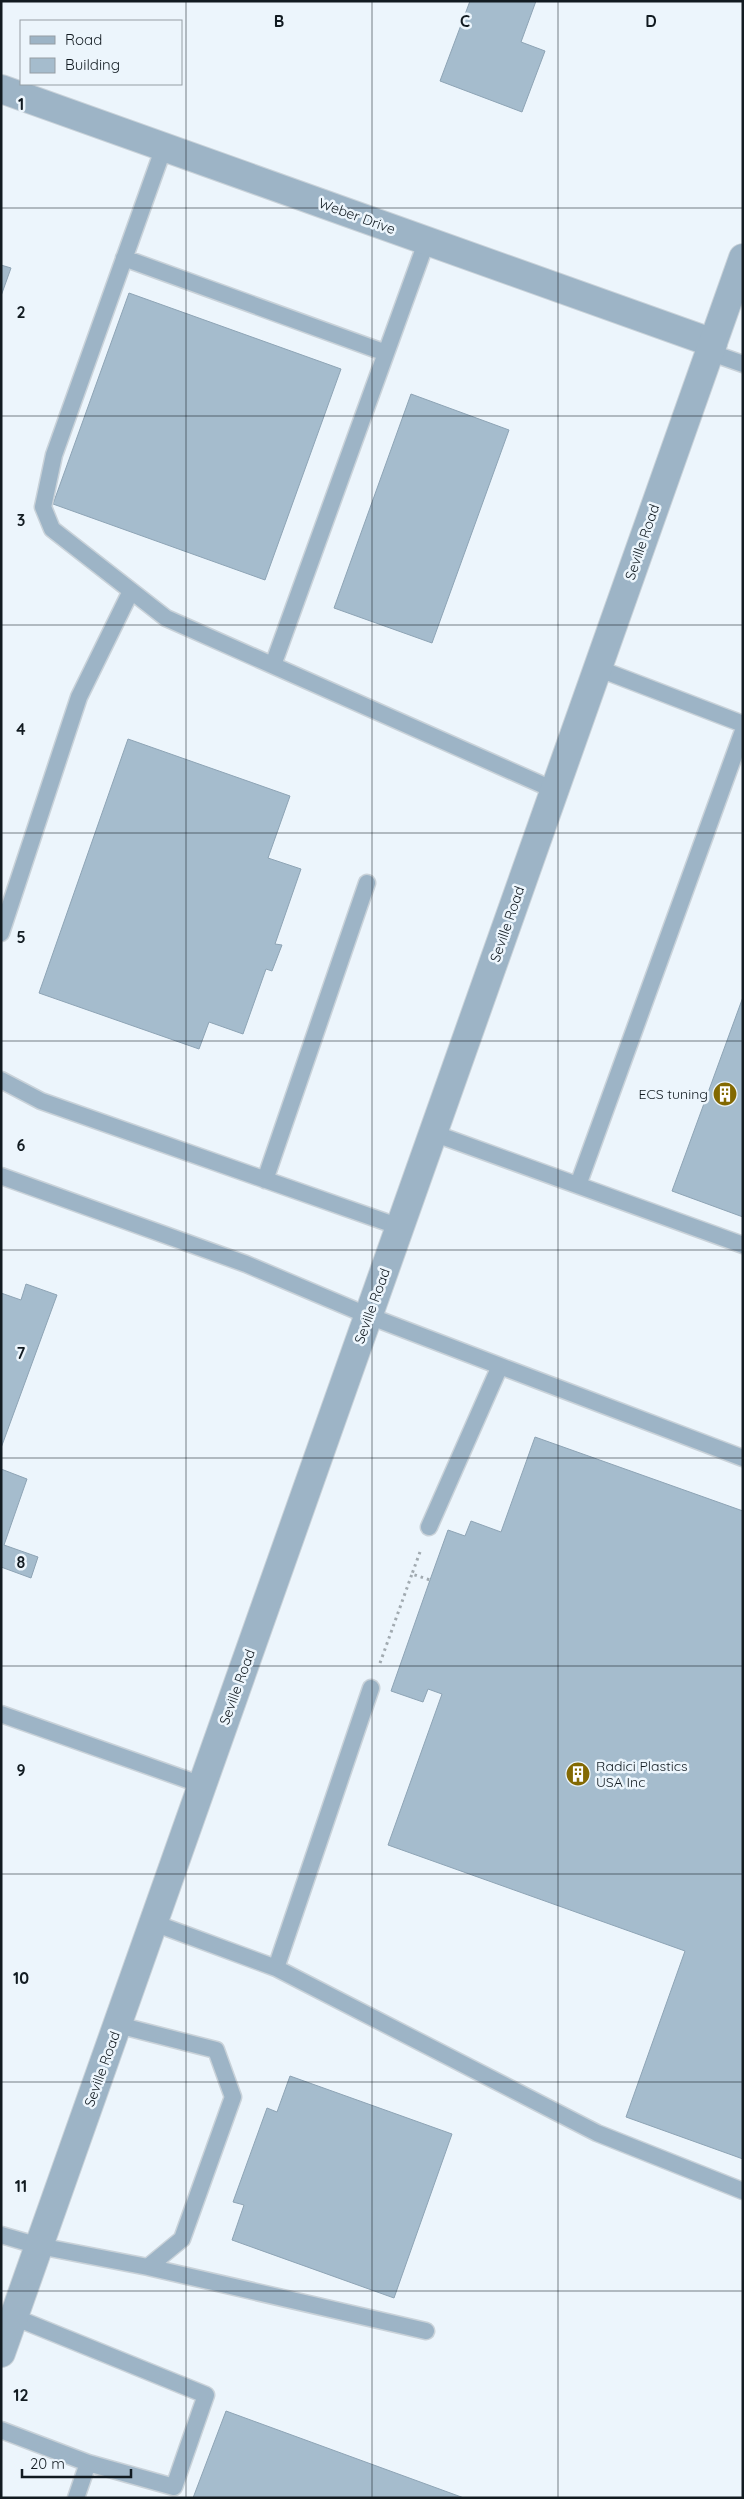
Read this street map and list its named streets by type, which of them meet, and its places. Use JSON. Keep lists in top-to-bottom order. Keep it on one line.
{"streets":{"street":["Weber Drive","Seville Road"]},"crossings":[["Weber Drive","Seville Road"]],"places":{"building":["ECS tuning","Radici Plastics USA Inc"]},"legend":["Road","Building"],"scale_bar":"20 m","grid":{"columns":["B","C","D"],"rows":["1","2","3","4","5","6","7","8","9","10","11","12"]}}
